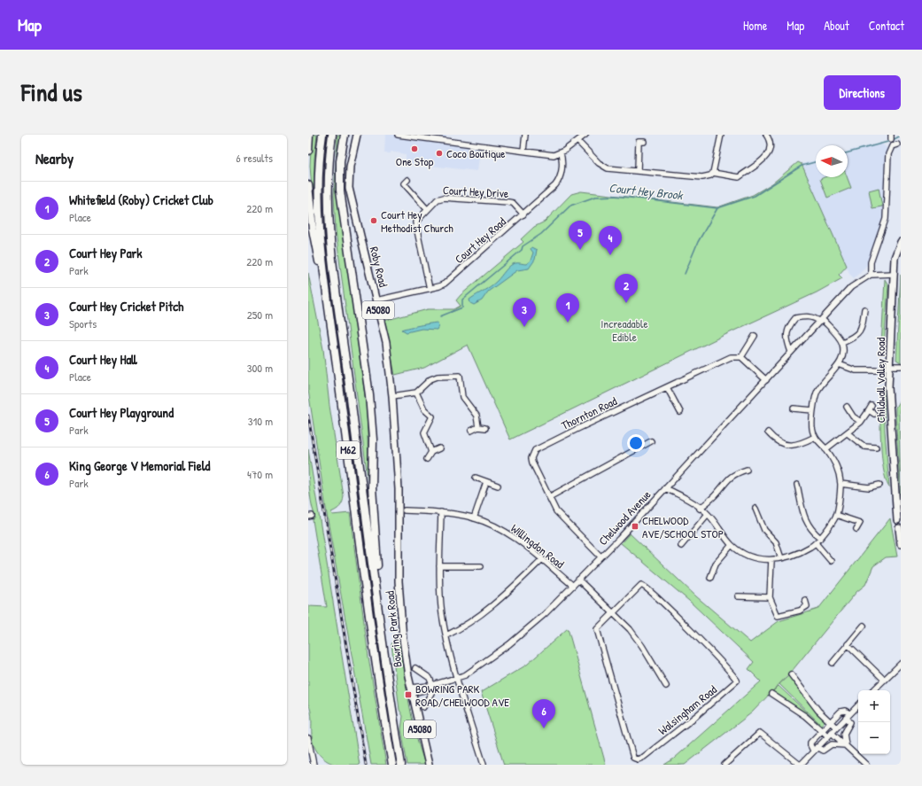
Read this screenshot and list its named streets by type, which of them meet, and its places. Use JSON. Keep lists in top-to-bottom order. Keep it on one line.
{"streets":{"highway":["M62"],"main road":["Roby Road","A5080","Childwall Valley Road","Bowring Park Road"],"street":["Court Hey Drive","Court Hey Road","Thornton Road","Chelwood Avenue","Willingdon Road","Walsingham Road"]},"crossings":[["Court Hey Drive","Court Hey Road"],["Court Hey Road","Roby Road"],["Roby Road","Bowring Park Road"],["Thornton Road","Chelwood Avenue"],["Chelwood Avenue","Willingdon Road"],["Chelwood Avenue","Bowring Park Road"]],"water":["Court Hey Brook"],"parks":["Increadable Edible"],"places":{"other":["One Stop","Coco Boutique","Court Hey Methodist Church"],"transit":["CHELWOOD AVE/SCHOOL STOP","BOWRING PARK ROAD/CHELWOOD AVE"]},"north":"left","page":{"header":"Map","nav":["Home","Map","About","Contact"],"title":"Find us","buttons":"Directions","heading":["Nearby","6 results"],"list":[{"mark":"1","name":"Whitefield (Roby) Cricket Club","note":"Place","value":"220 m"},{"mark":"2","name":"Court Hey Park","note":"Park","value":"220 m"},{"mark":"3","name":"Court Hey Cricket Pitch","note":"Sports","value":"250 m"},{"mark":"4","name":"Court Hey Hall","note":"Place","value":"300 m"},{"mark":"5","name":"Court Hey Playground","note":"Park","value":"310 m"},{"mark":"6","name":"King George V Memorial Field","note":"Park","value":"470 m"}],"pins":["5","4","2","1","3","6"],"map_buttons":["+","−"]}}
